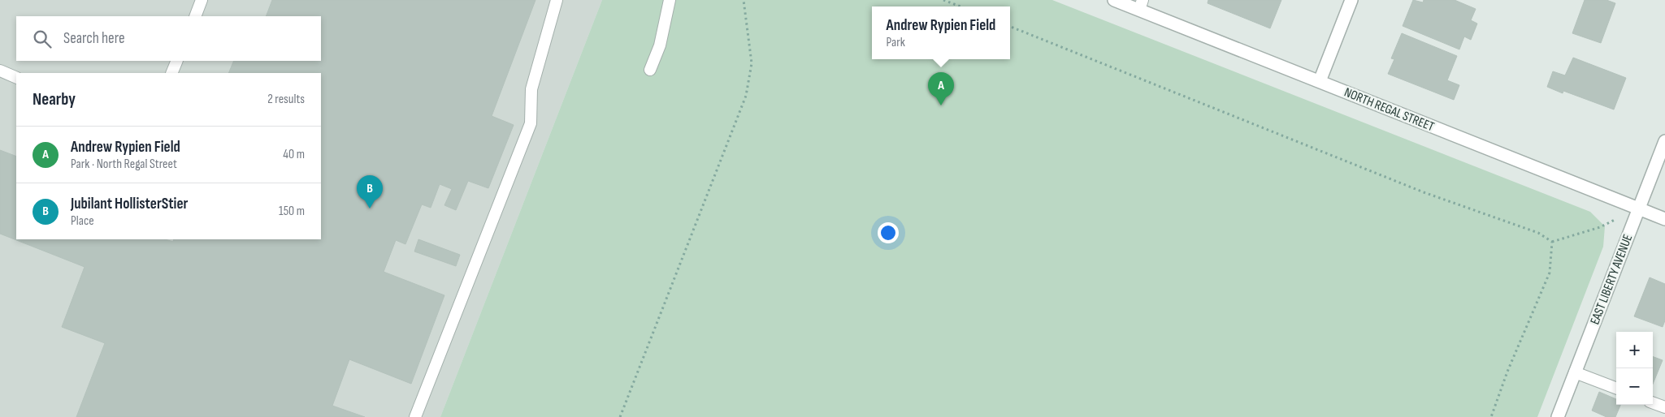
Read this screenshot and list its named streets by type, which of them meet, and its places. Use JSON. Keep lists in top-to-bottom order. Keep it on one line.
{"streets":{"street":["NORTH REGAL STREET","EAST LIBERTY AVENUE"]},"crossings":[["NORTH REGAL STREET","EAST LIBERTY AVENUE"]],"page":{"popup":["Andrew Rypien Field","Park"],"search":"Search here","pins":["A","B"],"heading":["Nearby","2 results"],"list":[{"mark":"A","name":"Andrew Rypien Field","note":"Park · North Regal Street","value":"40 m"},{"mark":"B","name":"Jubilant HollisterStier","note":"Place","value":"150 m"}],"map_buttons":["+","−"]}}
